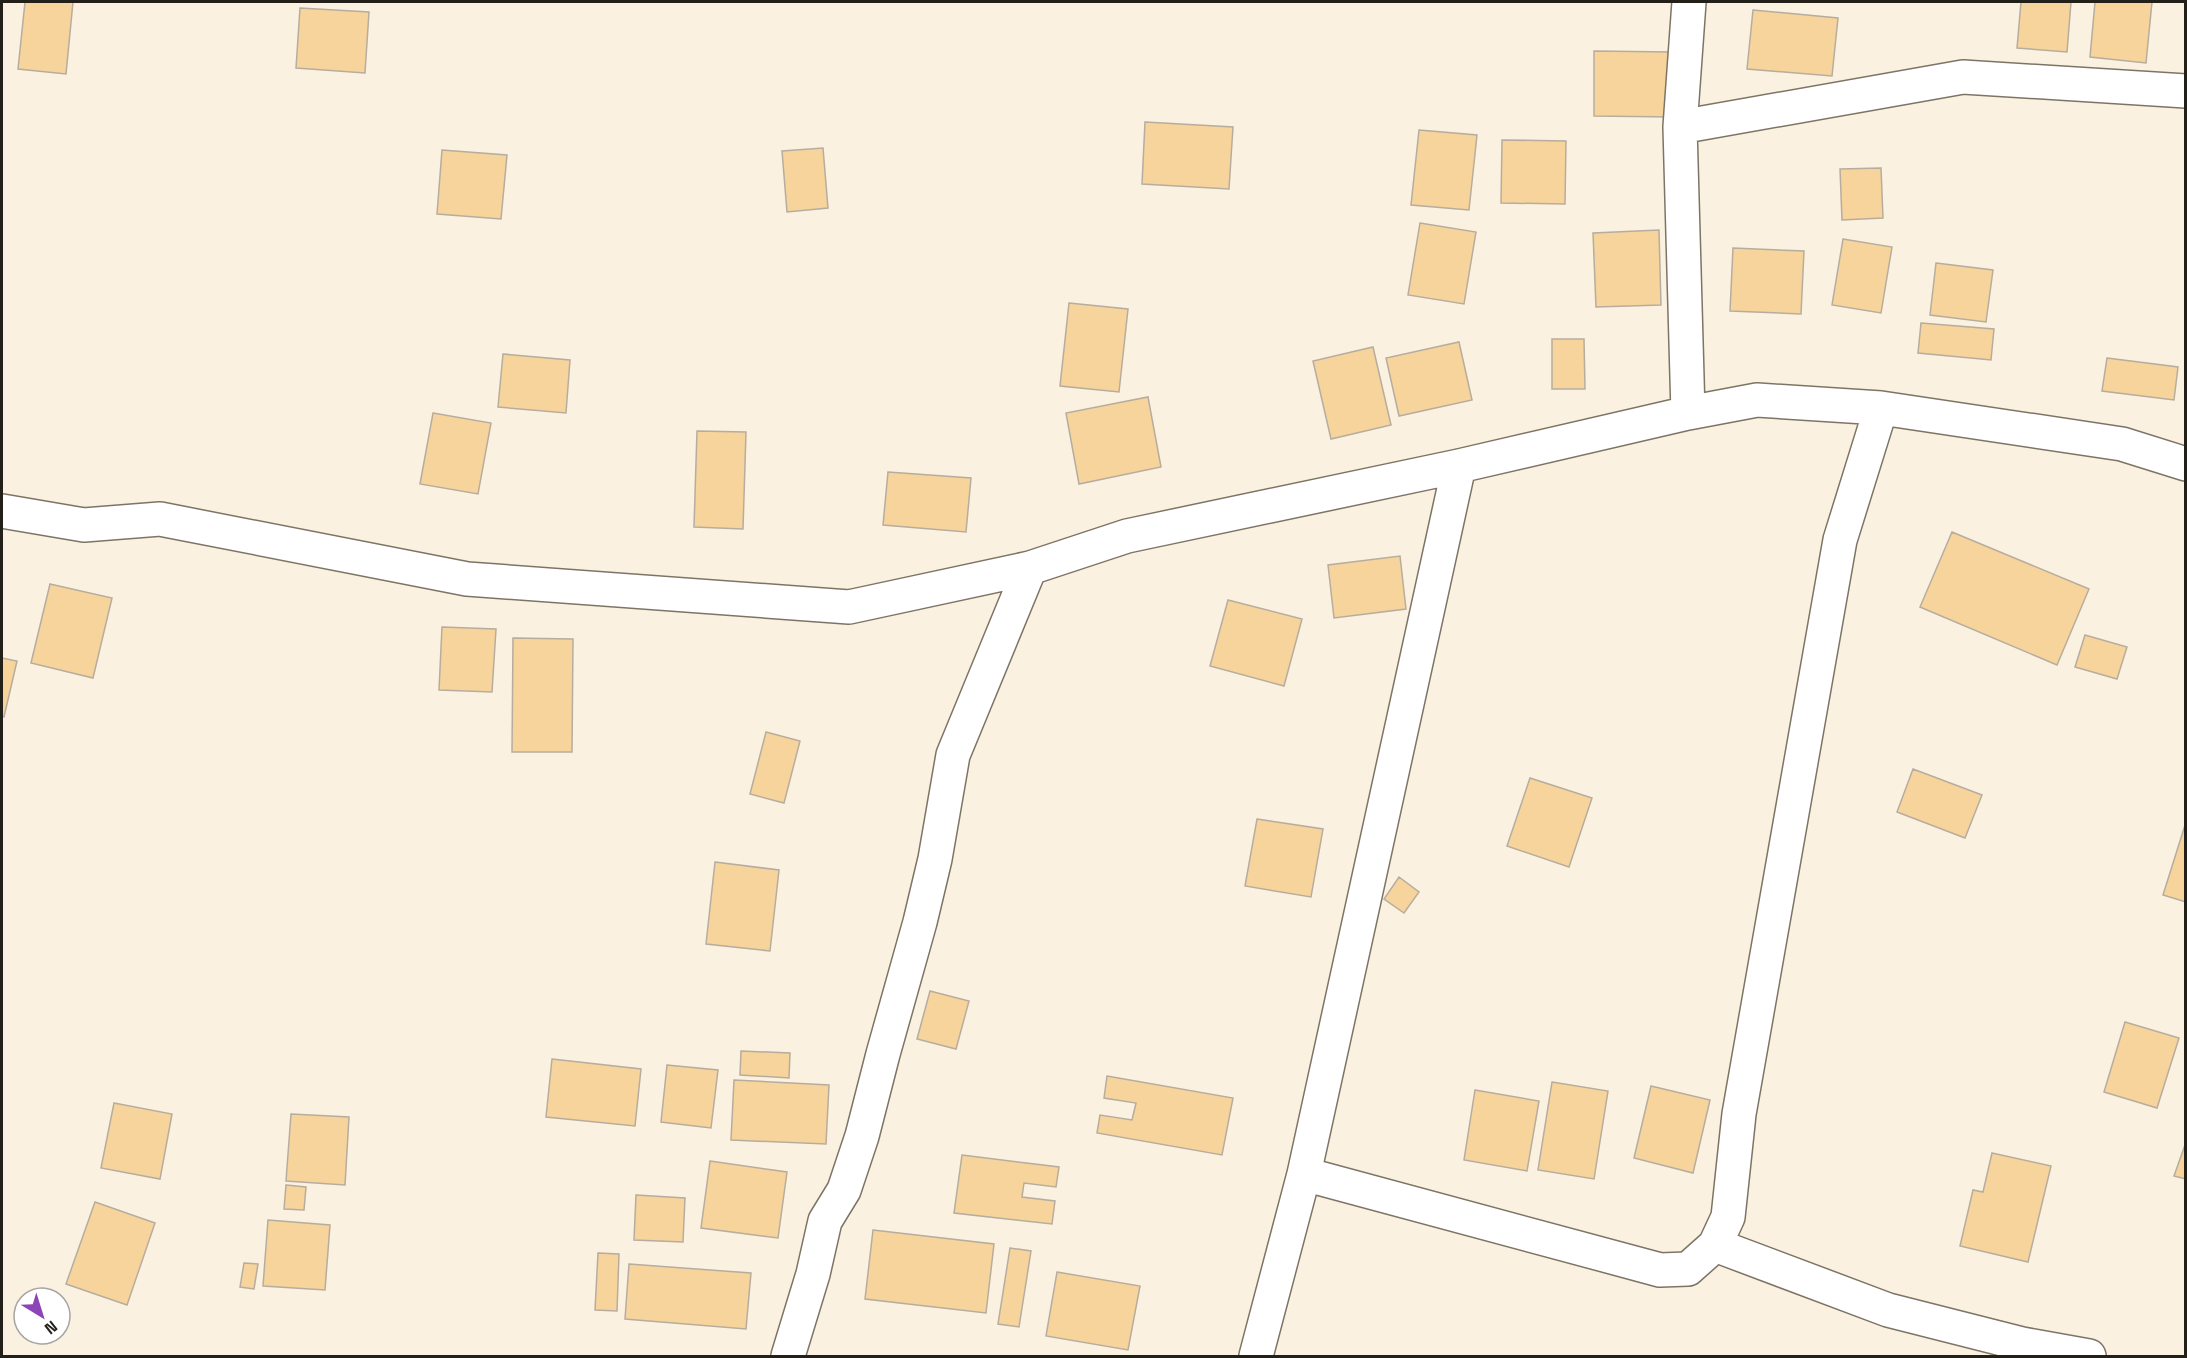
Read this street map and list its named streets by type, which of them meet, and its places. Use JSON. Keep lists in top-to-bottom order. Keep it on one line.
{"north":"bottom right"}
